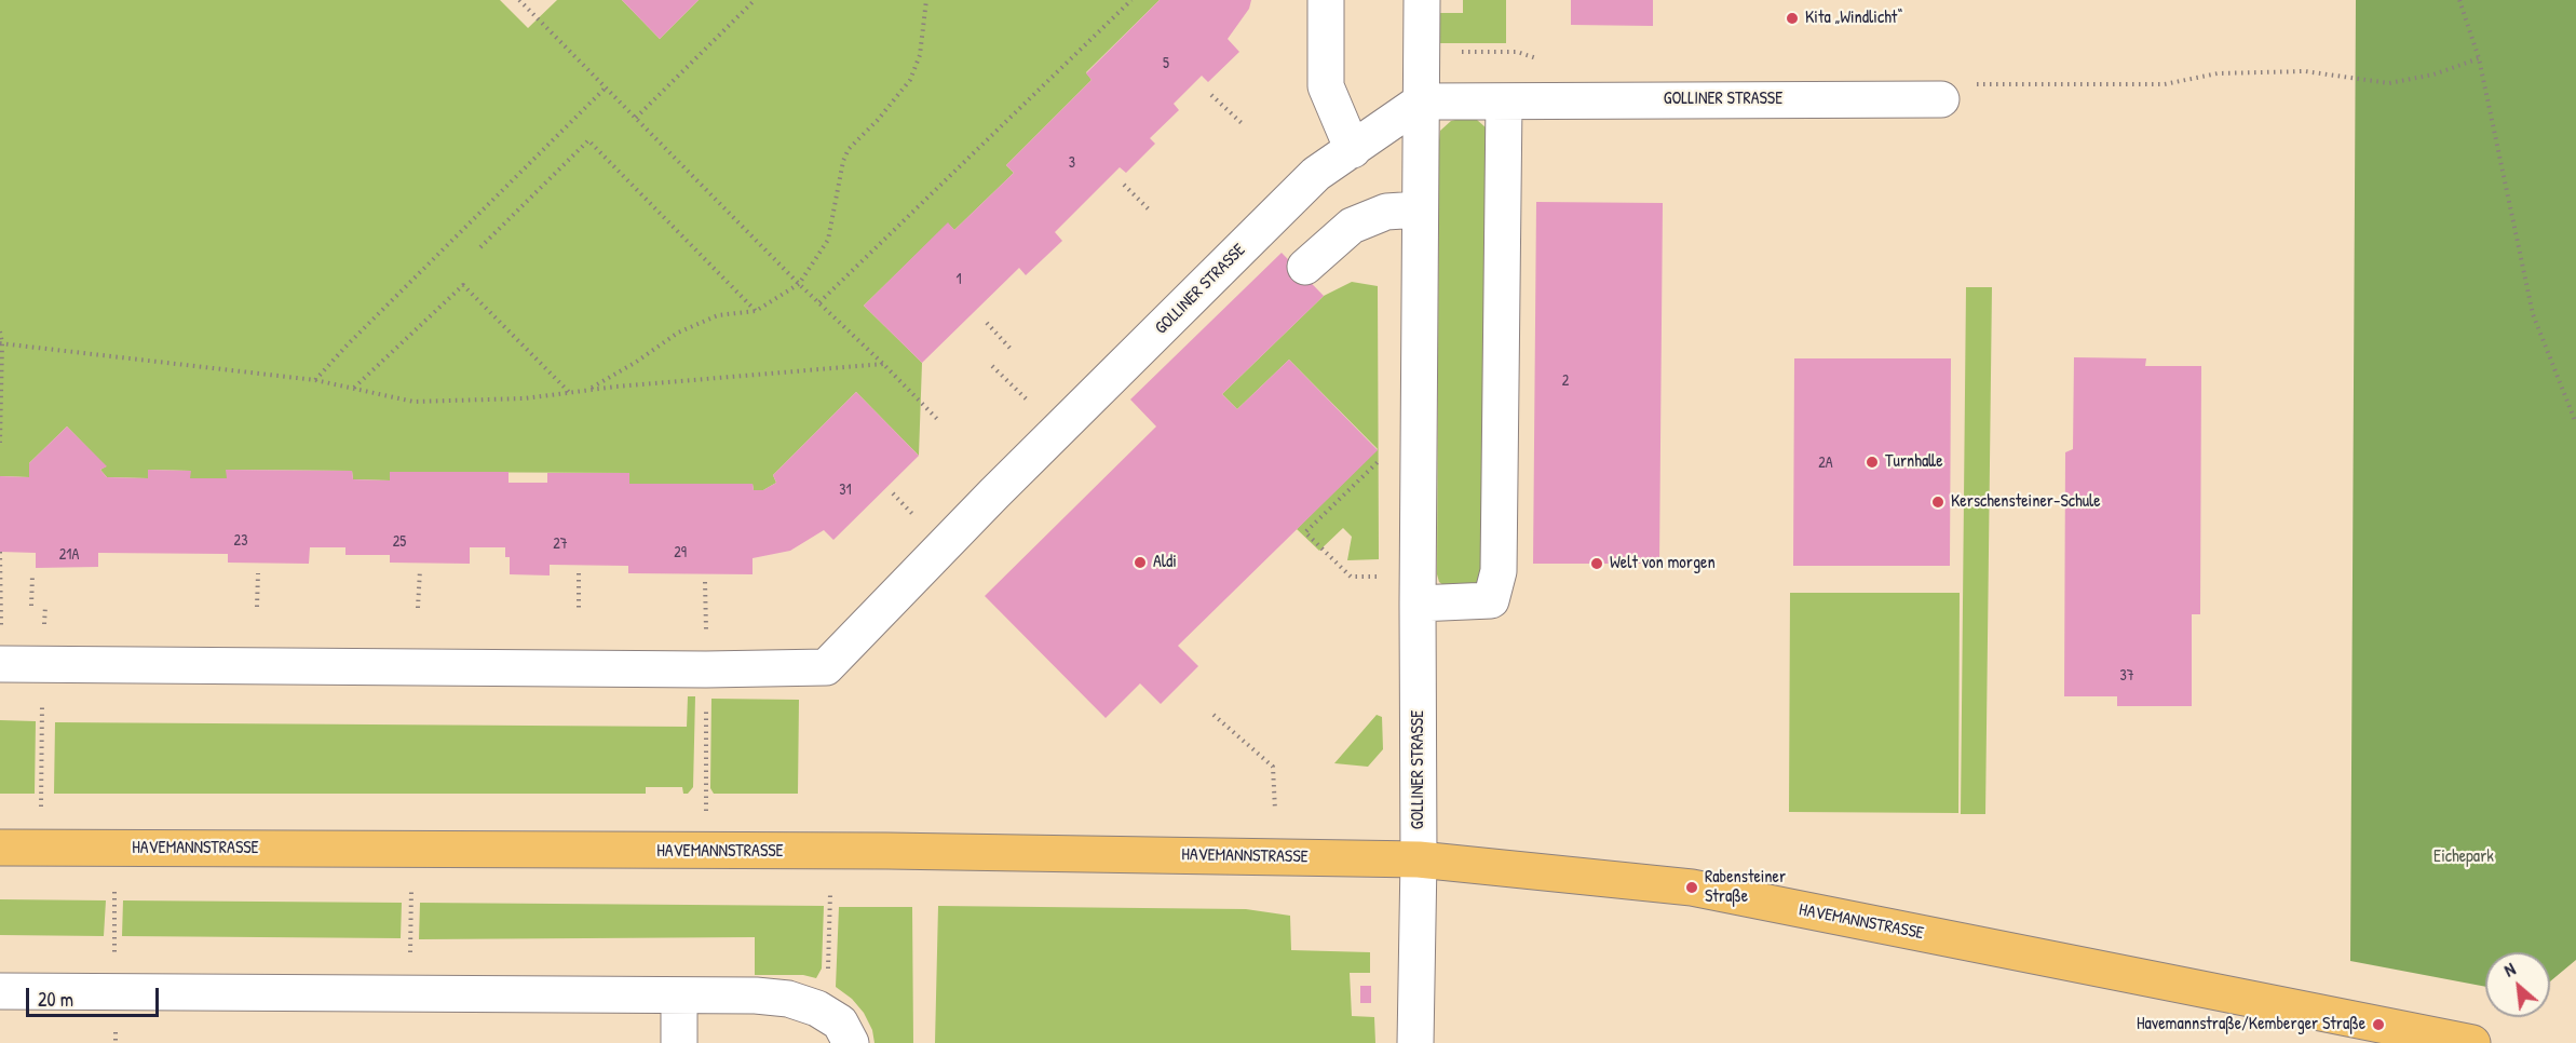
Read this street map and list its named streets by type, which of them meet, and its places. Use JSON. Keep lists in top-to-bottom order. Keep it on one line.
{"streets":{"main road":["HAVEMANNSTRASSE"],"street":["GOLLINER STRASSE"]},"crossings":[["GOLLINER STRASSE","HAVEMANNSTRASSE"]],"parks":["Eichepark"],"places":["Kita „Windlicht“","Turnhalle","Kerschensteiner-Schule","Aldi","Welt von morgen","Rabensteiner Straße","Havemannstraße/Kemberger Straße"],"house_numbers":["5","3","1","2","2A","31","23","25","27","29","21A","37"],"scale_bar":"20 m","north":"top left"}
